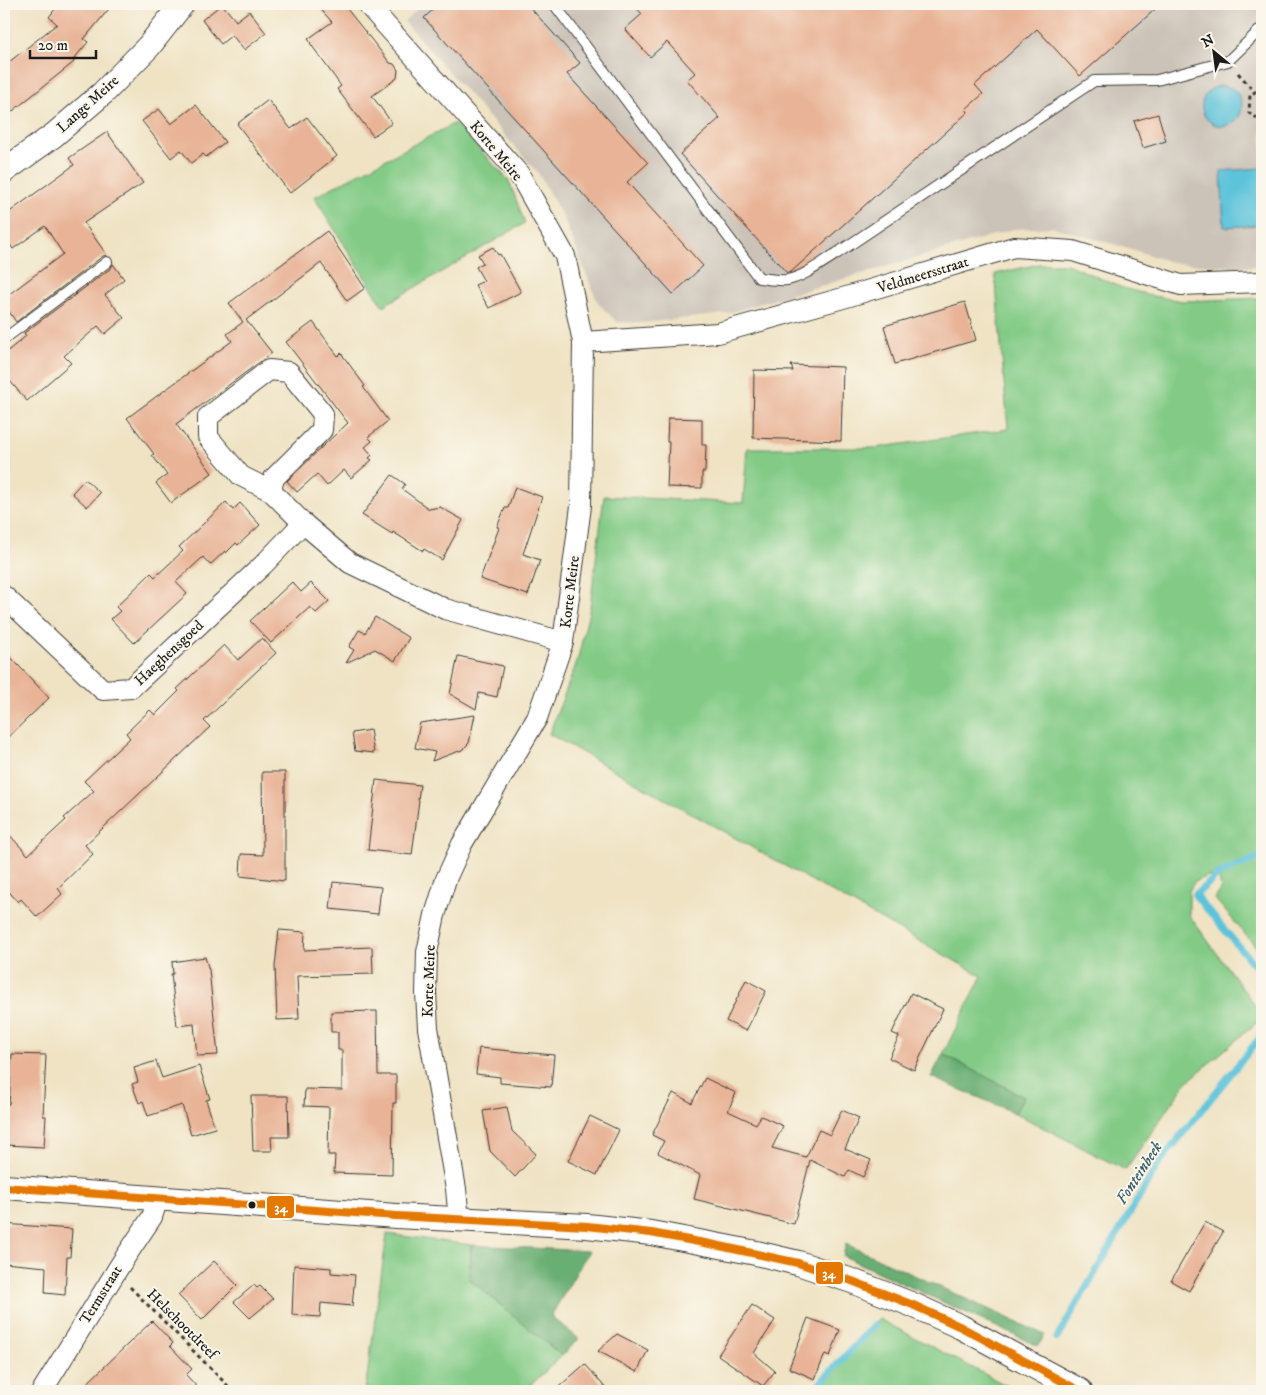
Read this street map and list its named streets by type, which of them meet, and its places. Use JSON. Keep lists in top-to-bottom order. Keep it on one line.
{"streets":{"street":["Lange Meire","Korte Meire","Veldmeersstraat","Haeghensgoed","Termstraat"],"path":["Helschootdreef"]},"crossings":[["Korte Meire","Veldmeersstraat"],["Termstraat","Helschootdreef"]],"water":["Fonteinbeek"],"lines":["transit line 34"],"scale_bar":"20 m","north":"top left"}
